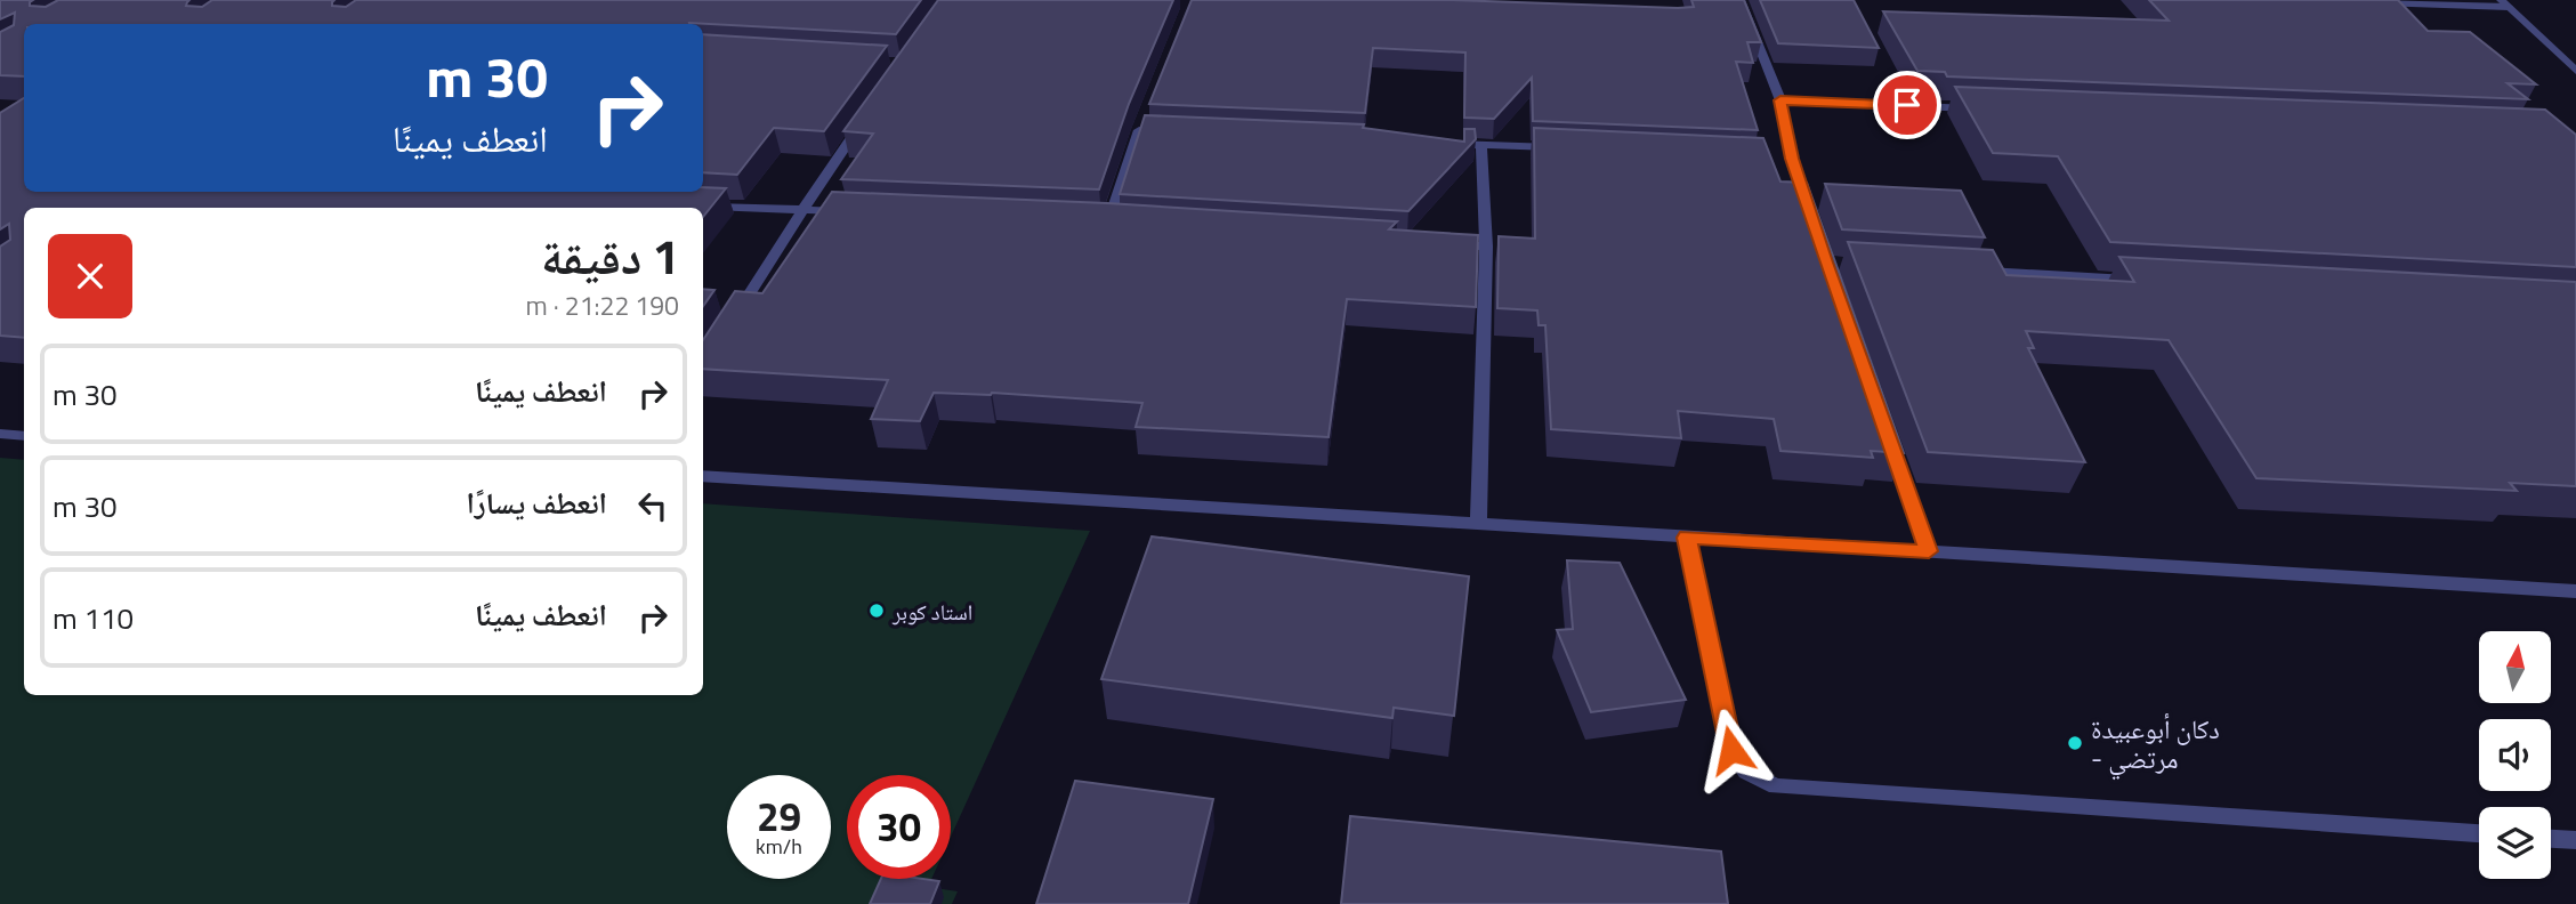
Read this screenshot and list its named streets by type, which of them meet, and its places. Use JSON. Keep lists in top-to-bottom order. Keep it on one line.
{"places":["استاد كوبر","دكان أبوعبيدة - مرتضي"],"north":"top","page":{"turn":["30 m","انعطف يمينًا"],"heading":["1 دقيقة","190 m · 21:22"],"list":[{"name":"انعطف يمينًا","value":"30 m"},{"name":"انعطف يسارًا","value":"30 m"},{"name":"انعطف يمينًا","value":"110 m"}],"speed":"29 km/h","limit":"30"}}
